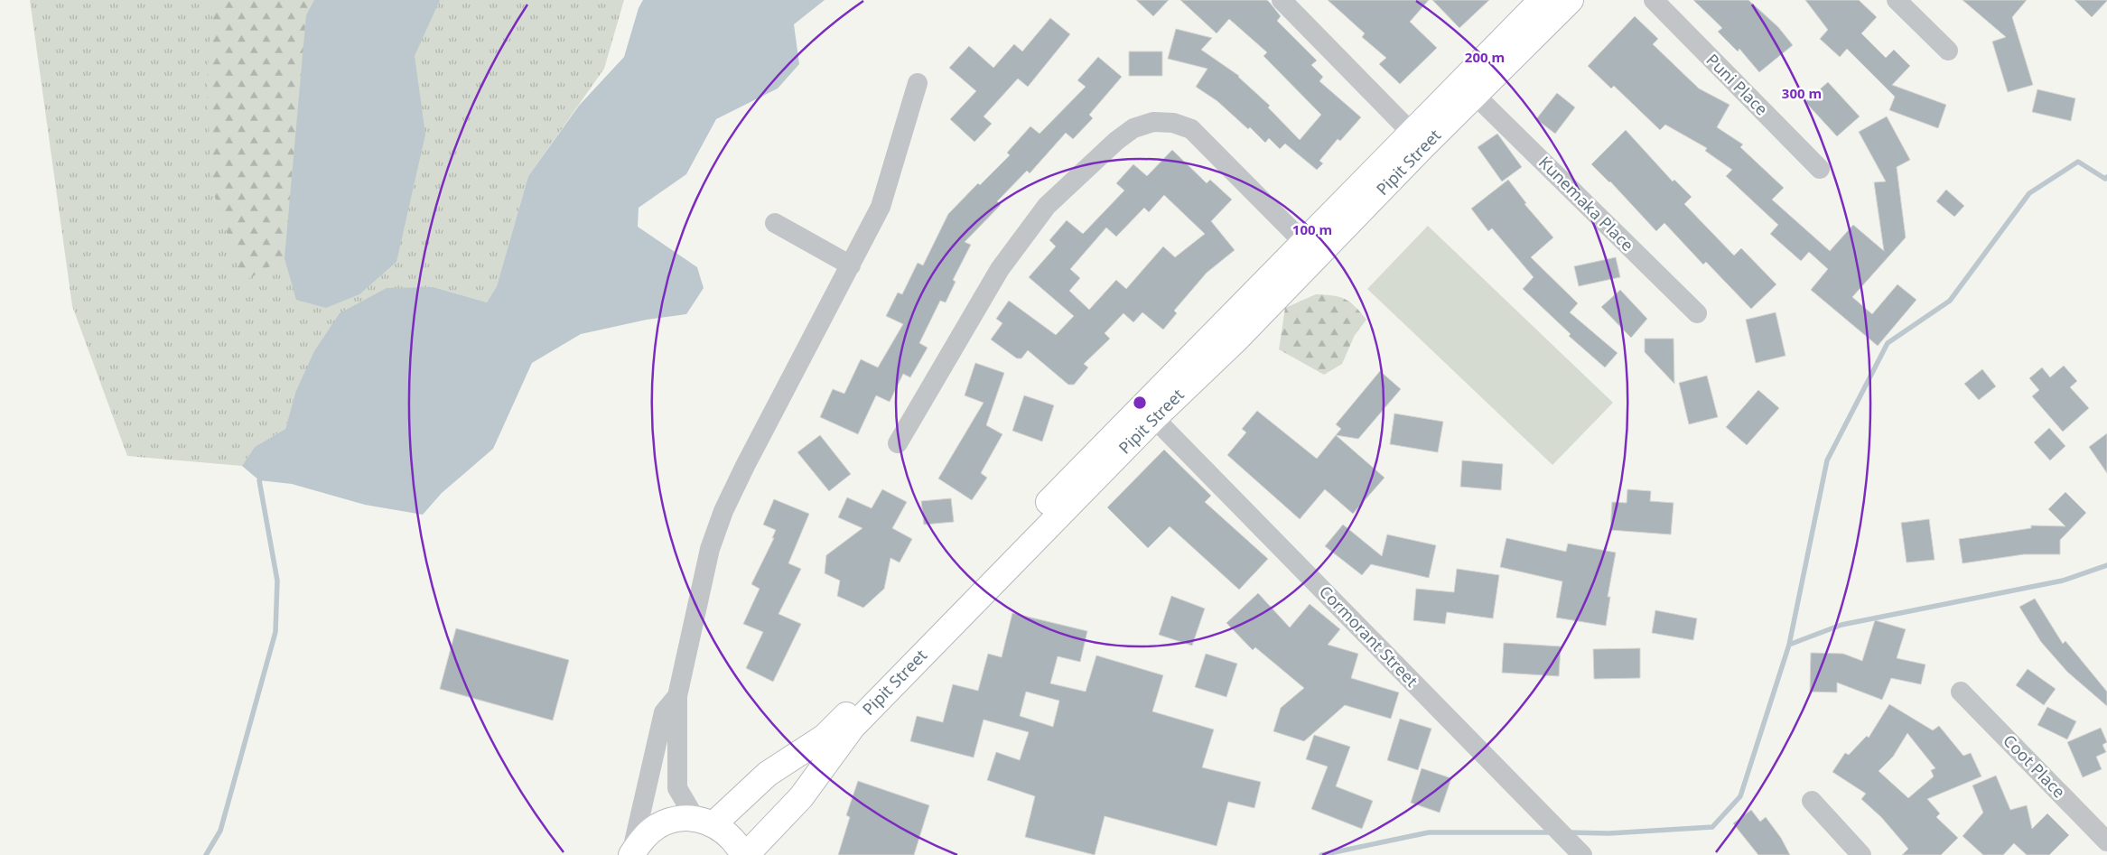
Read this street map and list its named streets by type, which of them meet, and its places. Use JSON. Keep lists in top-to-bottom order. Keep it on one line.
{"streets":{"main road":["Pipit Street"],"street":["Puni Place","Kunemaka Place","Cormorant Street","Coot Place"]},"crossings":[["Pipit Street","Kunemaka Place"],["Pipit Street","Cormorant Street"]],"rings":["200 m","300 m","100 m"]}
